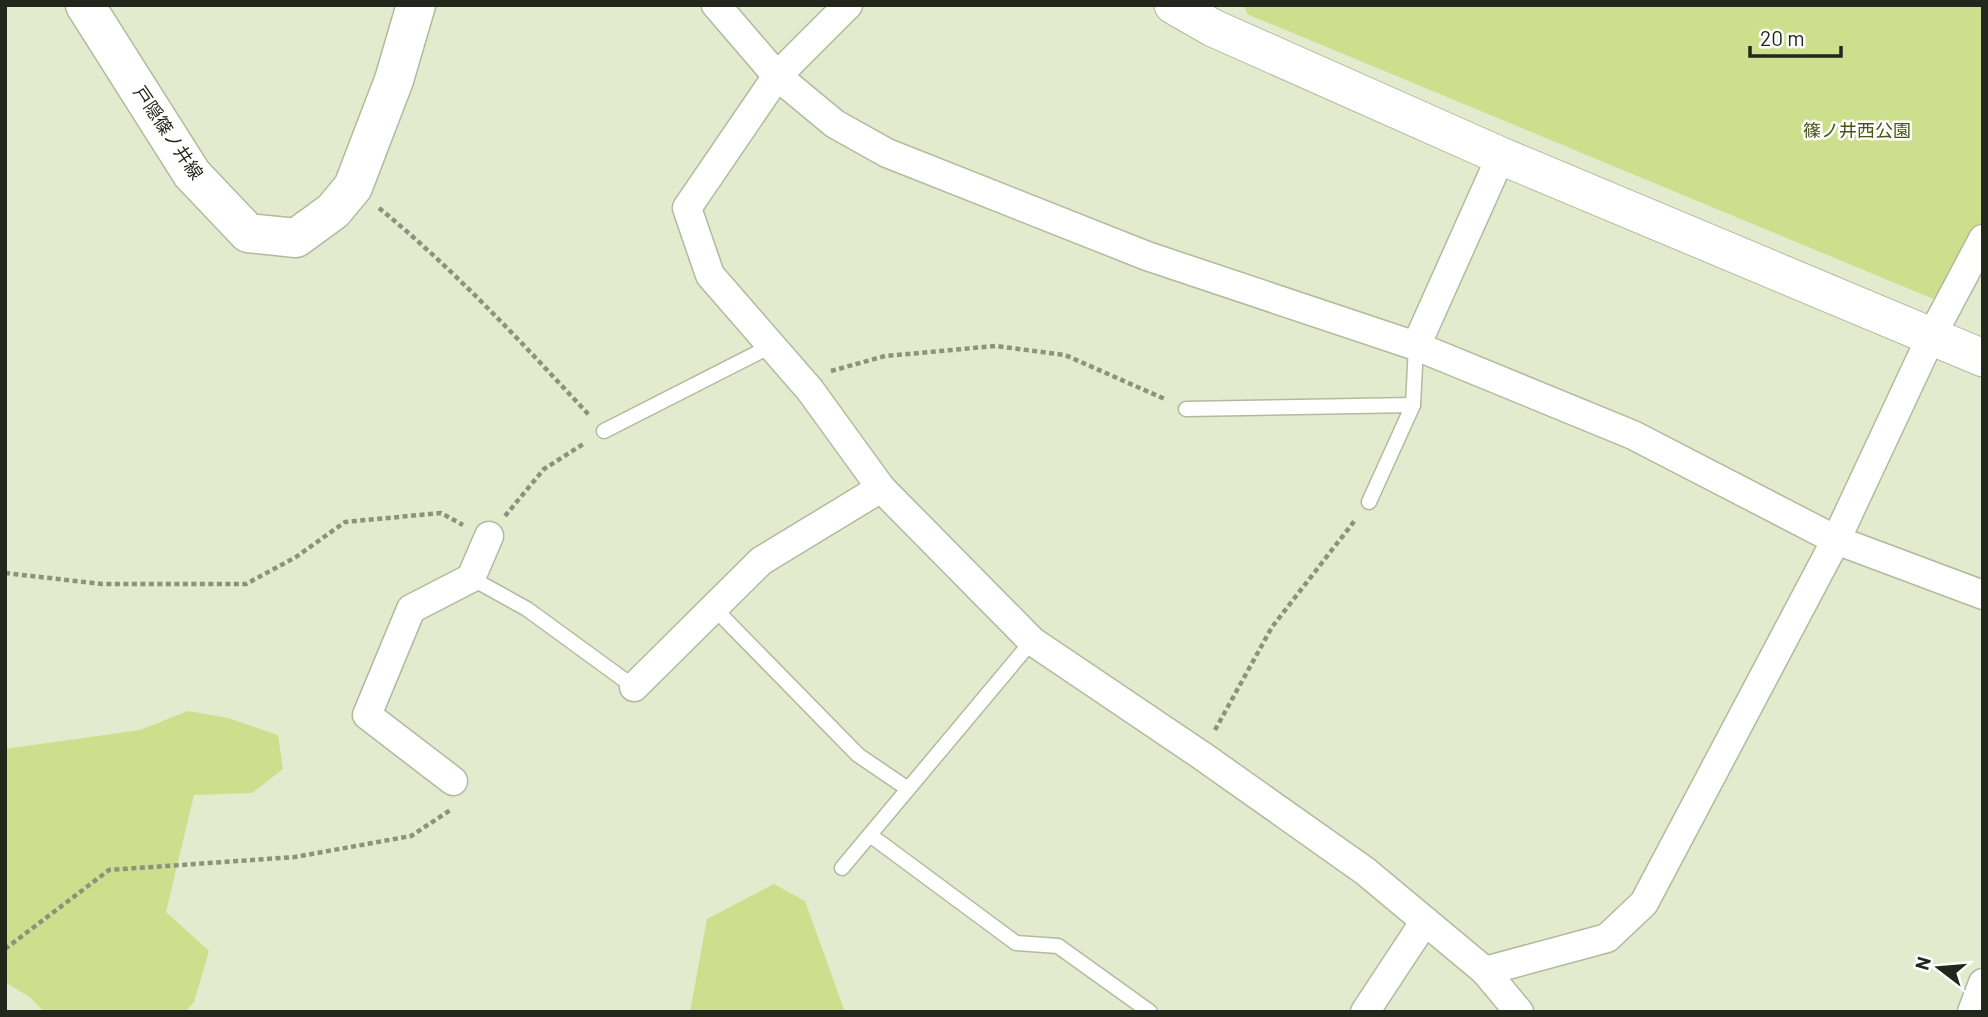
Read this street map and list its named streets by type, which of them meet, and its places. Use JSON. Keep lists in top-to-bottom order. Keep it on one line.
{"streets":{"main road":["戸隠篠ノ井線"]},"parks":["篠ノ井西公園"],"scale_bar":"20 m","north":"left"}
